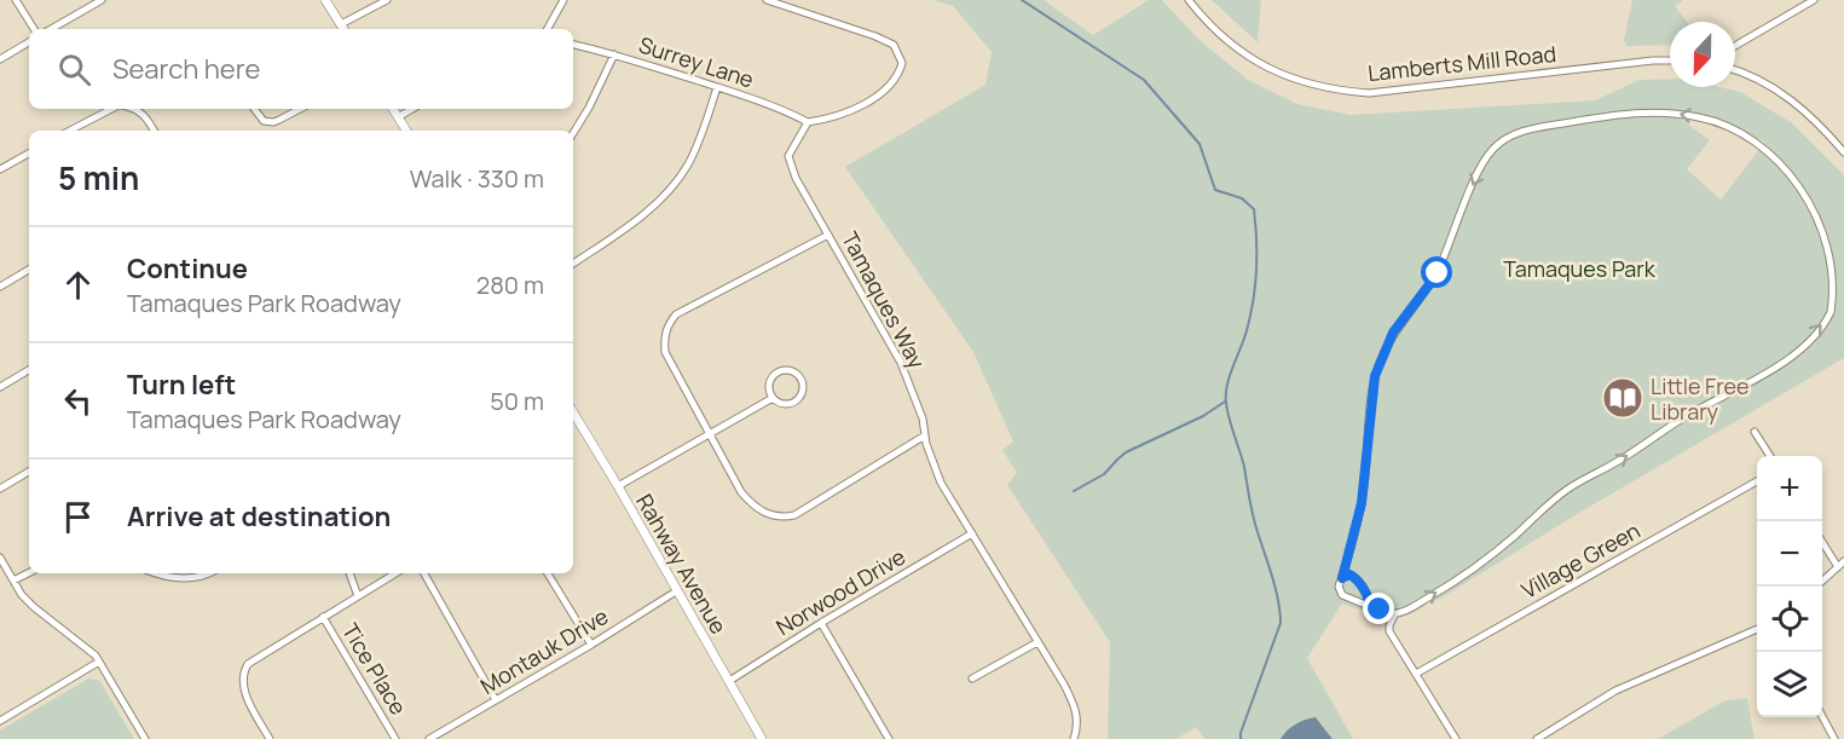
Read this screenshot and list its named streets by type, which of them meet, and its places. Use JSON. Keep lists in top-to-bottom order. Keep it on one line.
{"streets":{"street":["Surrey Lane","Lamberts Mill Road","Tamaques Way","Village Green","Rahway Avenue","Norwood Drive","Montauk Drive","Tice Place"]},"crossings":[["Surrey Lane","Tamaques Way"],["Tamaques Way","Norwood Drive"],["Rahway Avenue","Norwood Drive"],["Rahway Avenue","Montauk Drive"]],"parks":["Tamaques Park"],"places":{"library":["Little Free Library"]},"north":"bottom","page":{"search":"Search here","heading":["5 min","Walk · 330 m"],"list":[["Continue","Tamaques Park Roadway","280 m"],["Turn left","Tamaques Park Roadway","50 m"],"Arrive at destination"],"map_buttons":["+","−"]}}
